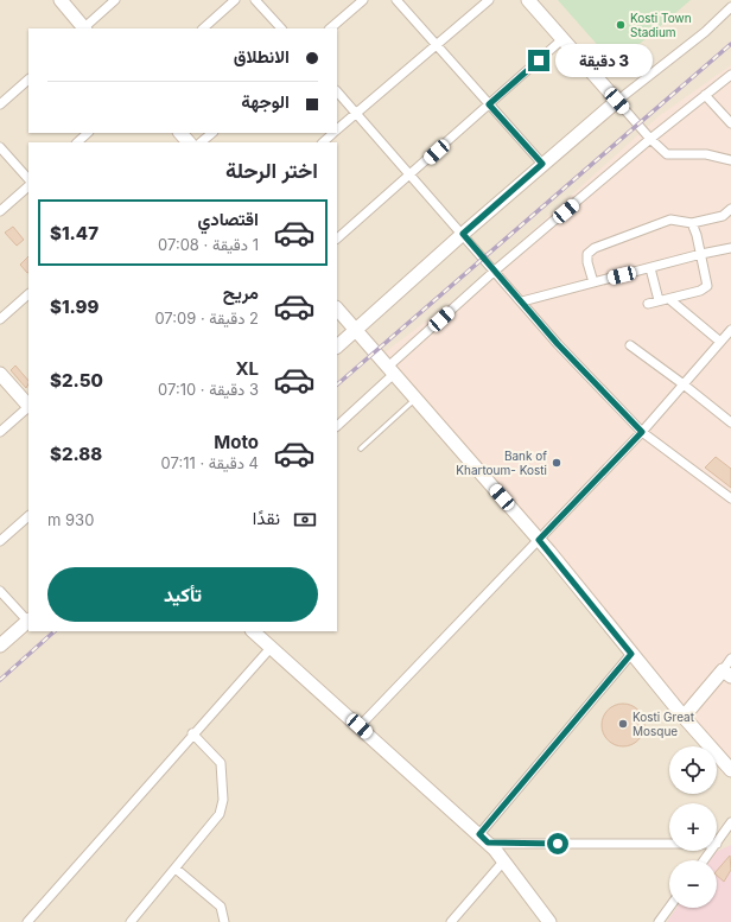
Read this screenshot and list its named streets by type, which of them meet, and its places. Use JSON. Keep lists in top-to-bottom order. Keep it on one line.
{"places":["Kosti Town Stadium","Bank of Khartoum- Kosti","Kosti Great Mosque"],"page":{"banner":["الانطلاق","الوجهة"],"bubble":"3 دقيقة","heading":"اختر الرحلة","list":[{"name":"اقتصادي","note":"1 دقيقة · 07:08","value":"$1.47"},{"name":"مريح","note":"2 دقيقة · 07:09","value":"$1.99"},{"name":"XL","note":"3 دقيقة · 07:10","value":"$2.50"},{"name":"Moto","note":"4 دقيقة · 07:11","value":"$2.88"}],"pay":["نقدًا","930 m"],"buttons":"تأكيد","map_buttons":["+","−"]}}
